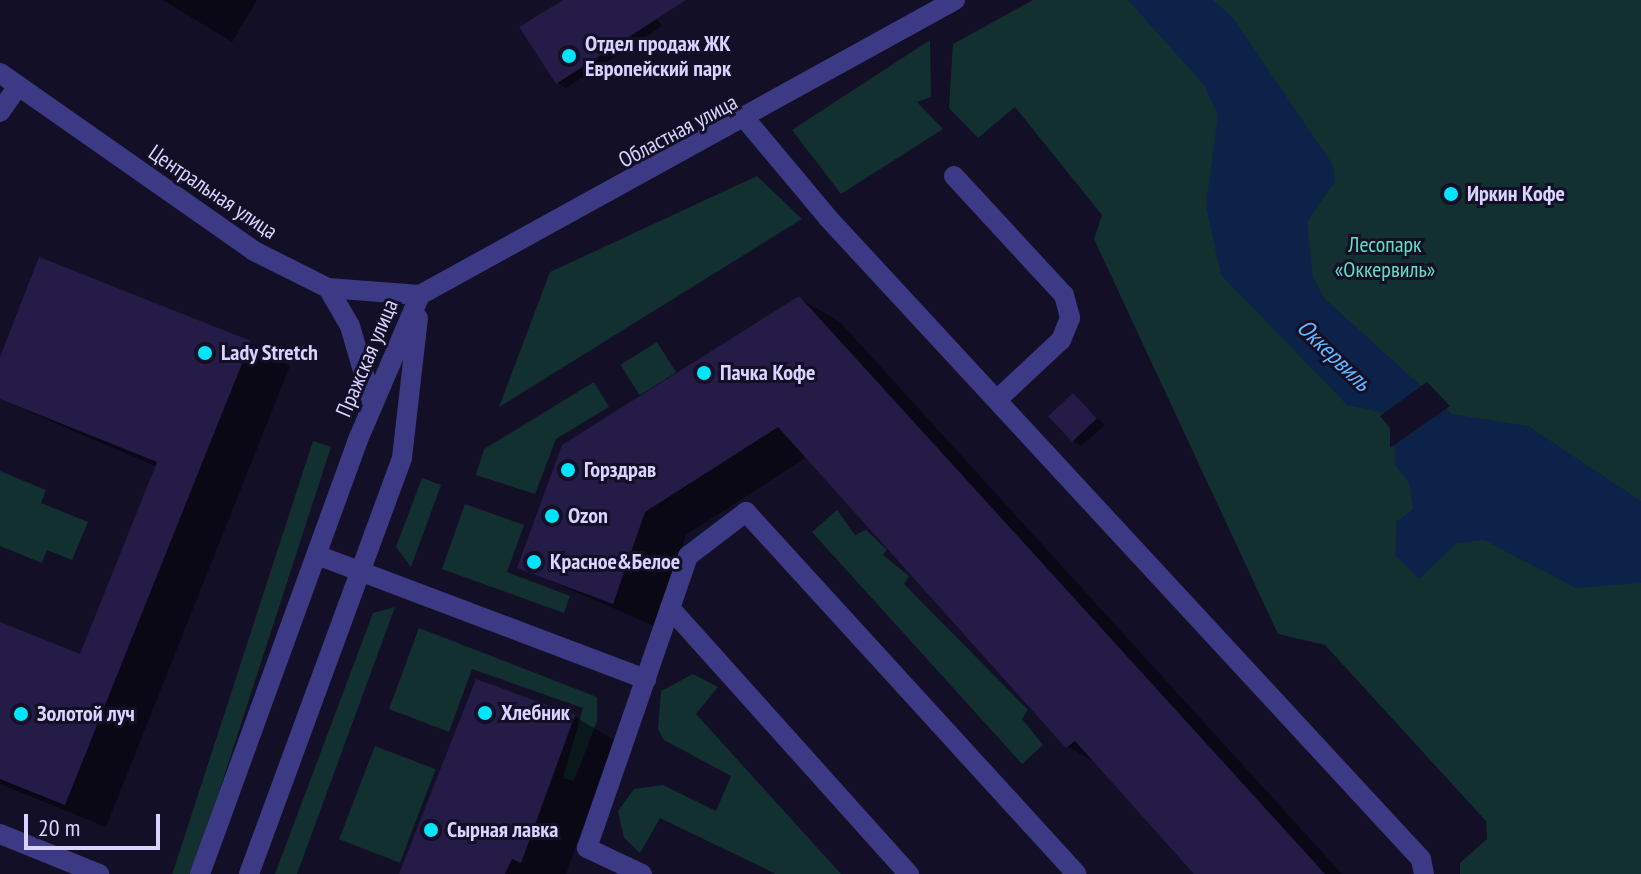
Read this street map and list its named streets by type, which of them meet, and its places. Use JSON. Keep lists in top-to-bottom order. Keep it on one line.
{"streets":{"street":["Областная улица","Центральная улица","Пражская улица"]},"crossings":[["Областная улица","Центральная улица"],["Областная улица","Пражская улица"],["Центральная улица","Пражская улица"]],"water":["Оккервиль"],"parks":["Лесопарк «Оккервиль»"],"places":["Отдел продаж ЖК Европейский парк","Иркин Кофе","Lady Stretch","Пачка Кофе","Горздрав","Ozon","Красное&Белое","Хлебник","Золотой луч","Сырная лавка"],"scale_bar":"20 m"}
